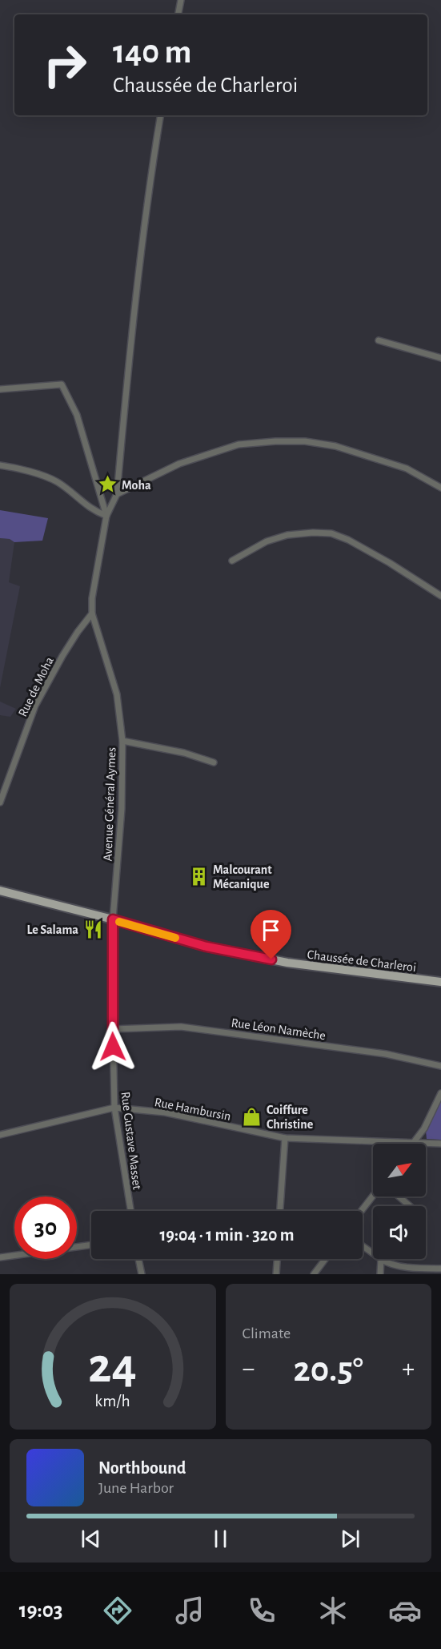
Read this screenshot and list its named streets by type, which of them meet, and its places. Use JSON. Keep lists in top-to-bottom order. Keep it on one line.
{"streets":{"main road":["Chaussée de Charleroi"],"street":["Rue de Moha","Avenue Général Aymes","Rue Léon Namèche","Rue Hambursin","Rue Gustave Masset"]},"crossings":[["Rue de Moha","Avenue Général Aymes"],["Avenue Général Aymes","Chaussée de Charleroi"],["Avenue Général Aymes","Rue Gustave Masset"],["Chaussée de Charleroi","Rue Gustave Masset"],["Rue Léon Namèche","Rue Gustave Masset"],["Rue Hambursin","Rue Gustave Masset"]],"places":{"place":["Moha"],"building":["Malcourant Mécanique"],"restaurant":["Le Salama"],"shop":["Coiffure Christine"]},"north":"top right","page":{"turn":["140 m","Chaussée de Charleroi"],"limit":"30","trip":"19:04 · 1 min · 320 m","tile":"Climate","heat":["−","20.5°","+"],"song":["Northbound","June Harbor"],"tabs":"19:03","gauge":["24","km/h"]}}
